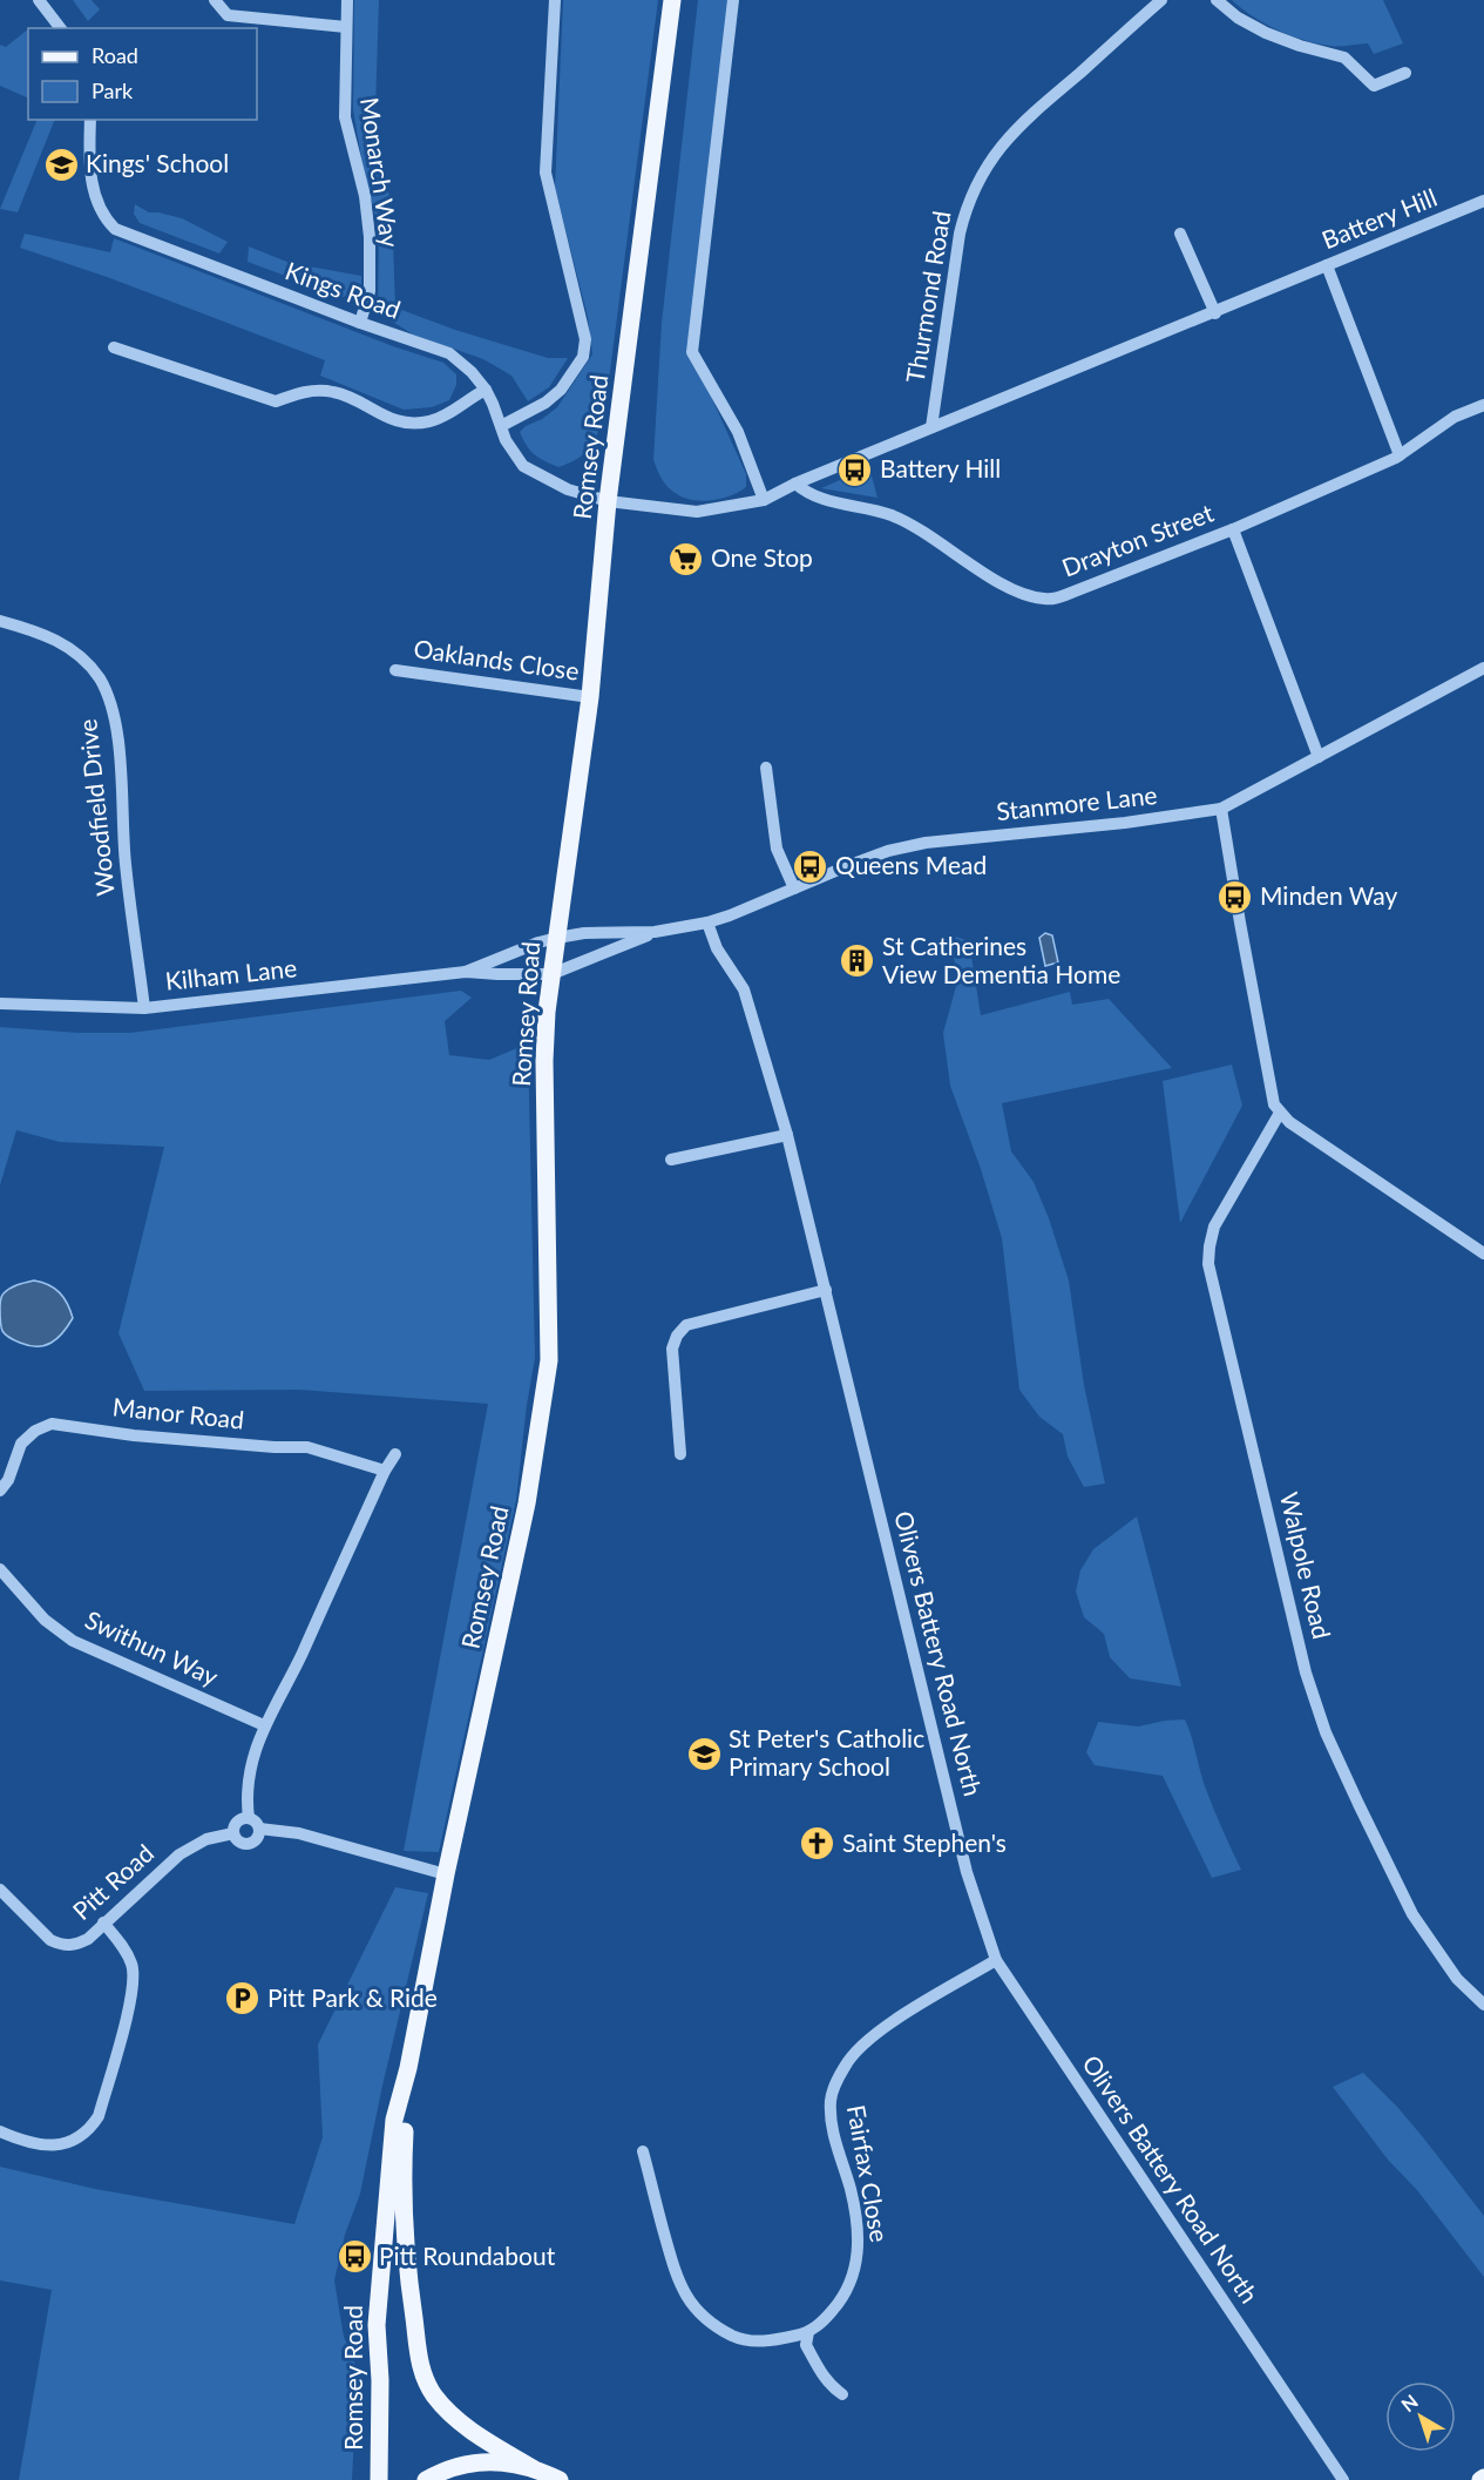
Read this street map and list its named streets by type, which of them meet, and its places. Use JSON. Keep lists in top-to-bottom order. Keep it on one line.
{"streets":{"main road":["Romsey Road"],"street":["Monarch Way","Battery Hill","Kings Road","Thurmond Road","Drayton Street","Oaklands Close","Stanmore Lane","Woodfield Drive","Kilham Lane","Manor Road","Walpole Road","Swithun Way","Olivers Battery Road North","Pitt Road","Fairfax Close"]},"crossings":[["Monarch Way","Kings Road"],["Battery Hill","Kings Road"],["Battery Hill","Thurmond Road"],["Battery Hill","Romsey Road"],["Battery Hill","Drayton Street"],["Kings Road","Romsey Road"],["Romsey Road","Oaklands Close"],["Romsey Road","Stanmore Lane"],["Romsey Road","Kilham Lane"],["Drayton Street","Stanmore Lane"],["Stanmore Lane","Kilham Lane"],["Stanmore Lane","Olivers Battery Road North"],["Woodfield Drive","Kilham Lane"],["Olivers Battery Road North","Fairfax Close"]],"places":{"school or university":["Kings' School","St Peter's Catholic Primary School"],"bus stop":["Battery Hill","Queens Mead","Minden Way","Pitt Roundabout"],"supermarket":["One Stop"],"building":["St Catherines View Dementia Home"],"church":["Saint Stephen's"],"parking":["Pitt Park & Ride"]},"legend":["Road","Park"],"north":"top left"}
